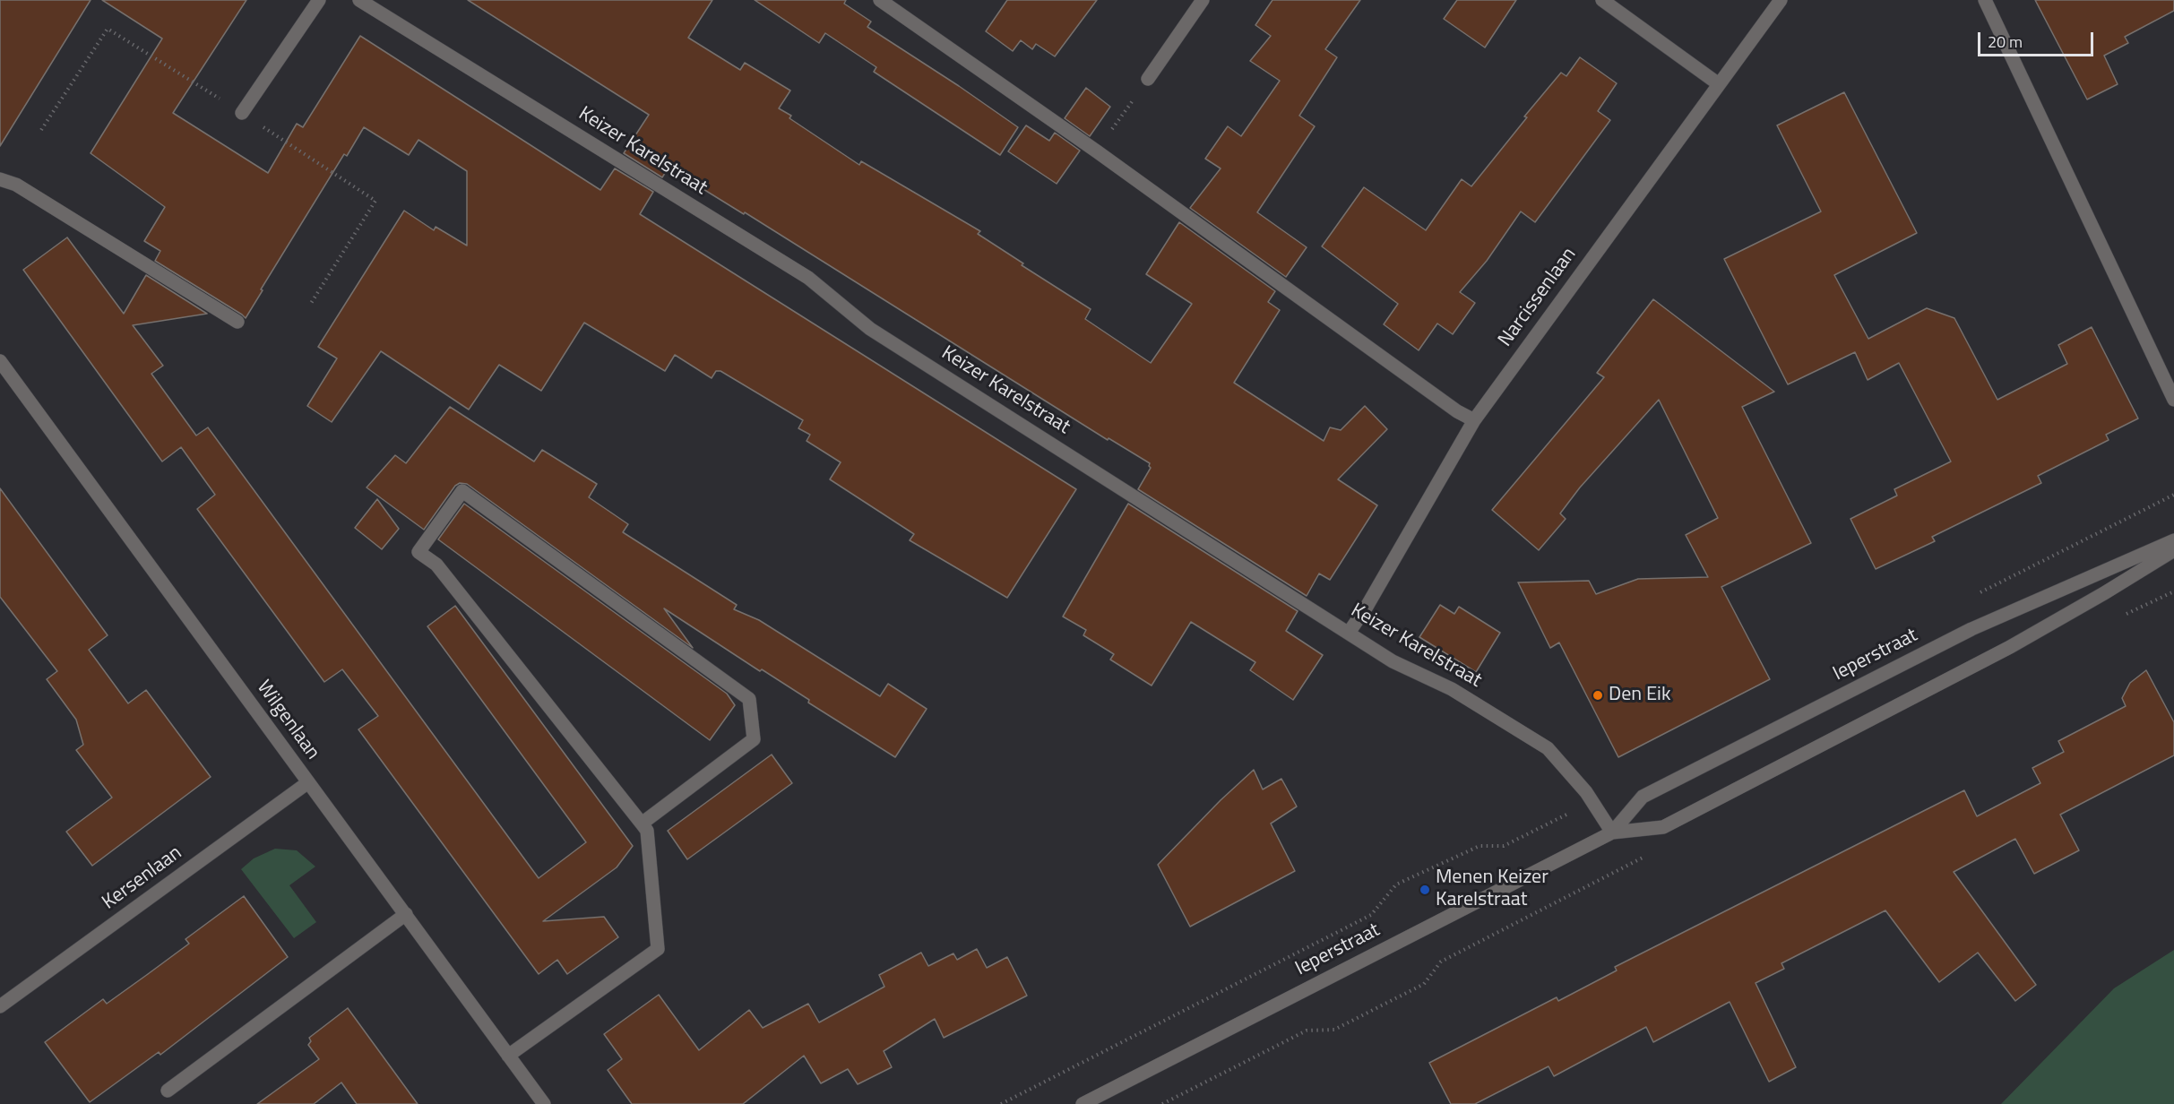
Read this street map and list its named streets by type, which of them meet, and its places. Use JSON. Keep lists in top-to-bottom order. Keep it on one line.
{"streets":{"street":["Keizer Karelstraat","Narcissenlaan","Ieperstraat","Wilgenlaan","Kersenlaan"]},"crossings":[["Keizer Karelstraat","Narcissenlaan"],["Keizer Karelstraat","Ieperstraat"],["Wilgenlaan","Kersenlaan"]],"places":["Den Eik","Menen Keizer Karelstraat"],"scale_bar":"20 m"}
